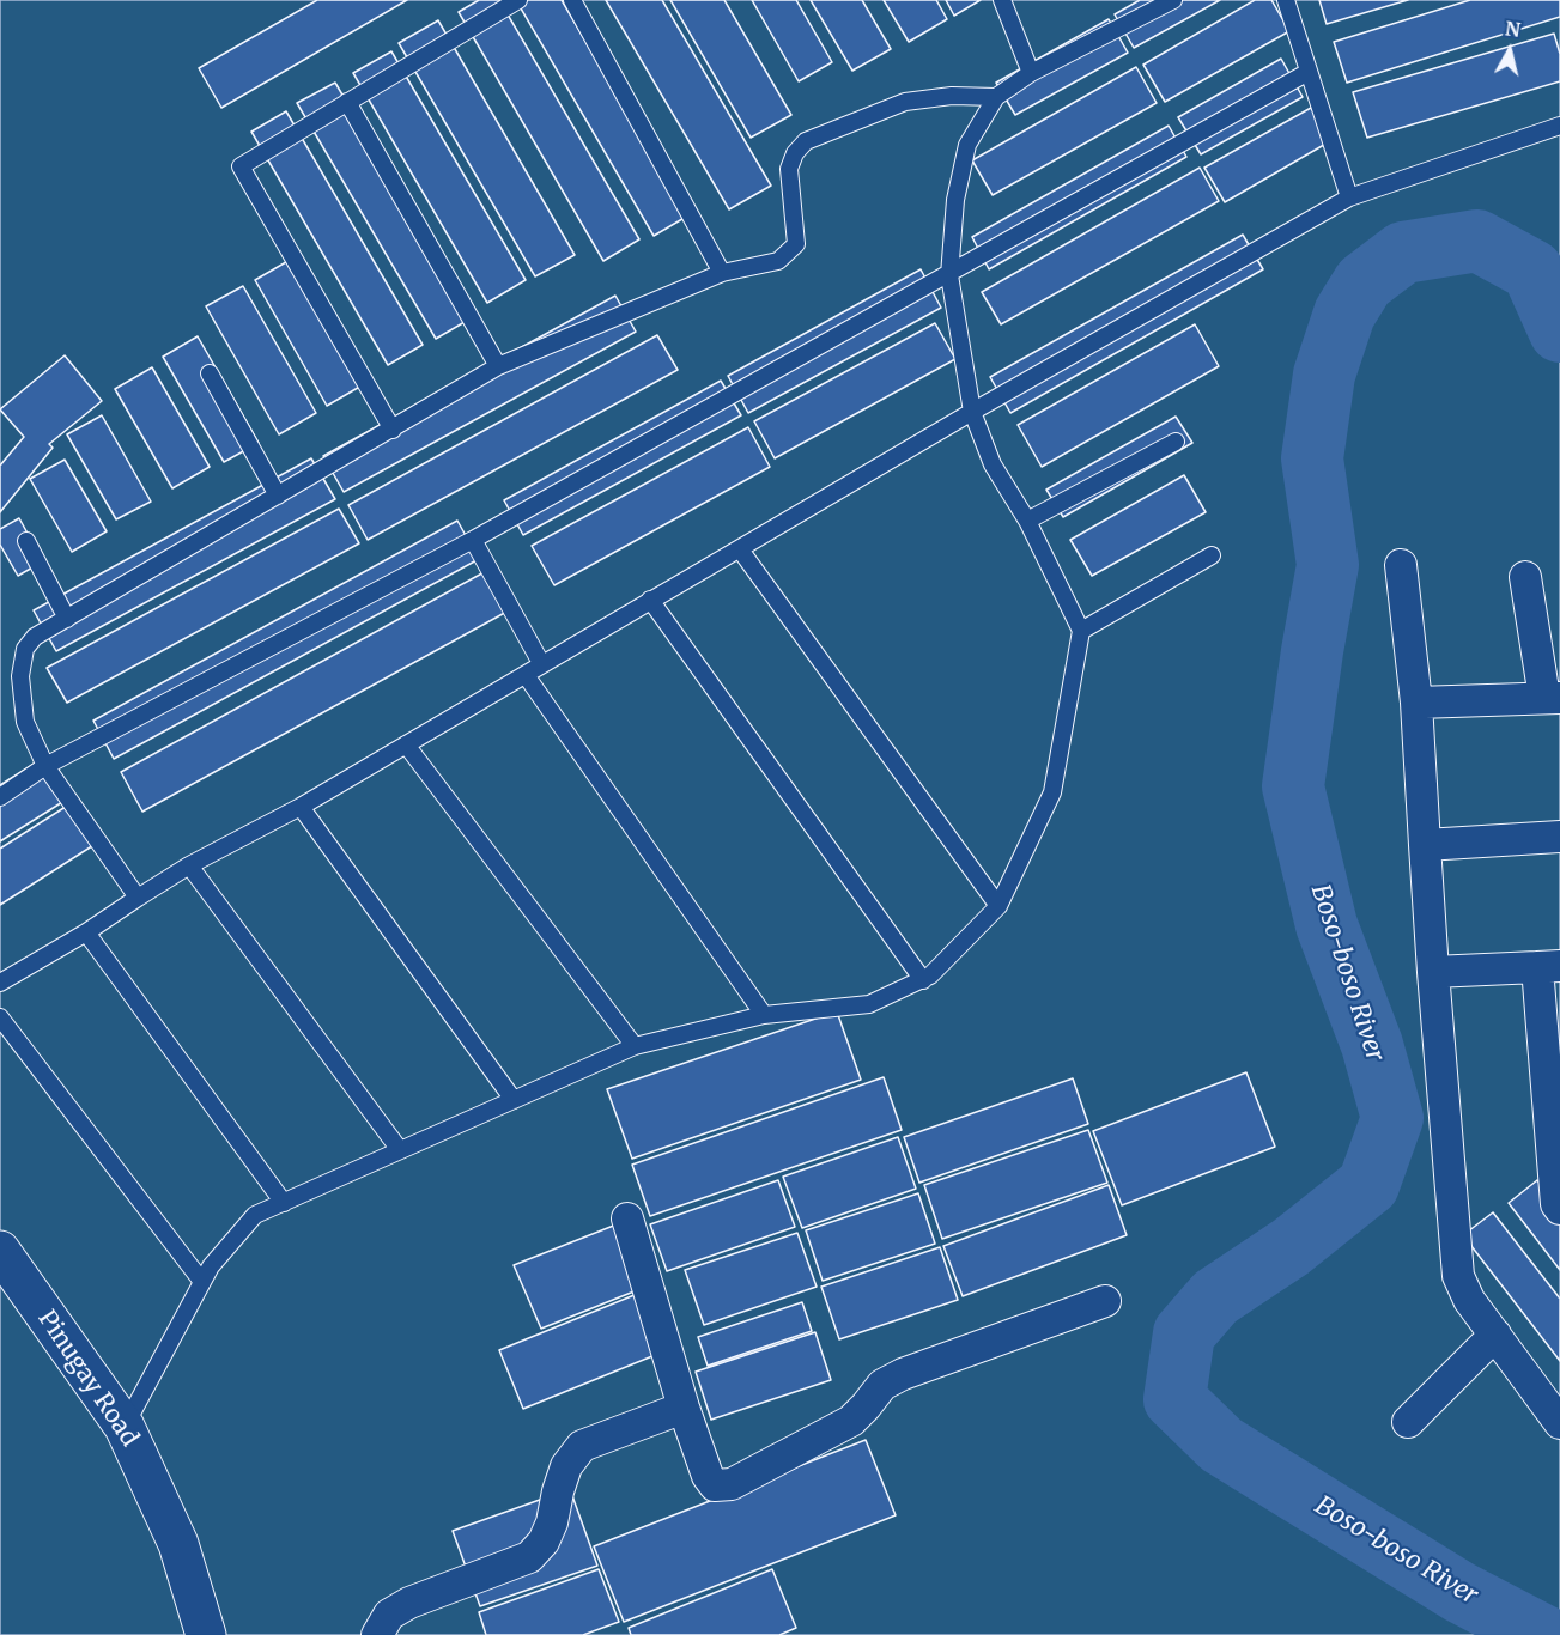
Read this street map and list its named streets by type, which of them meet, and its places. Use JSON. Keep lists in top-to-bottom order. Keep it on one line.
{"streets":{"street":["Pinugay Road"]},"water":["Boso-boso River"],"north":"top"}
